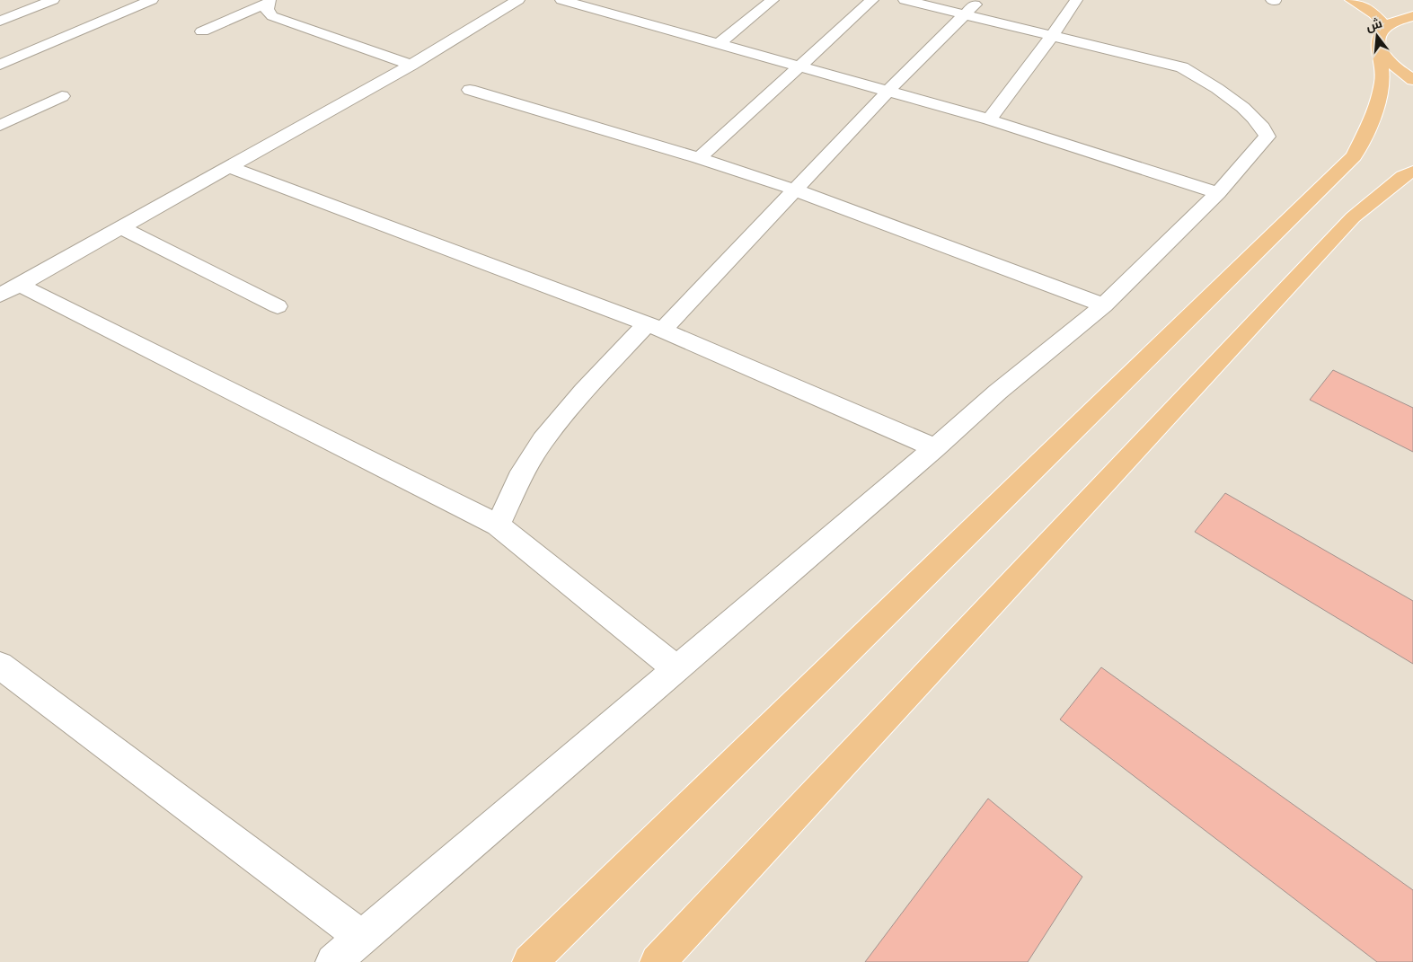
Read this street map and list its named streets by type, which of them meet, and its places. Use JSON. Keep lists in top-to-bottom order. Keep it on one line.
{"north":"top"}
